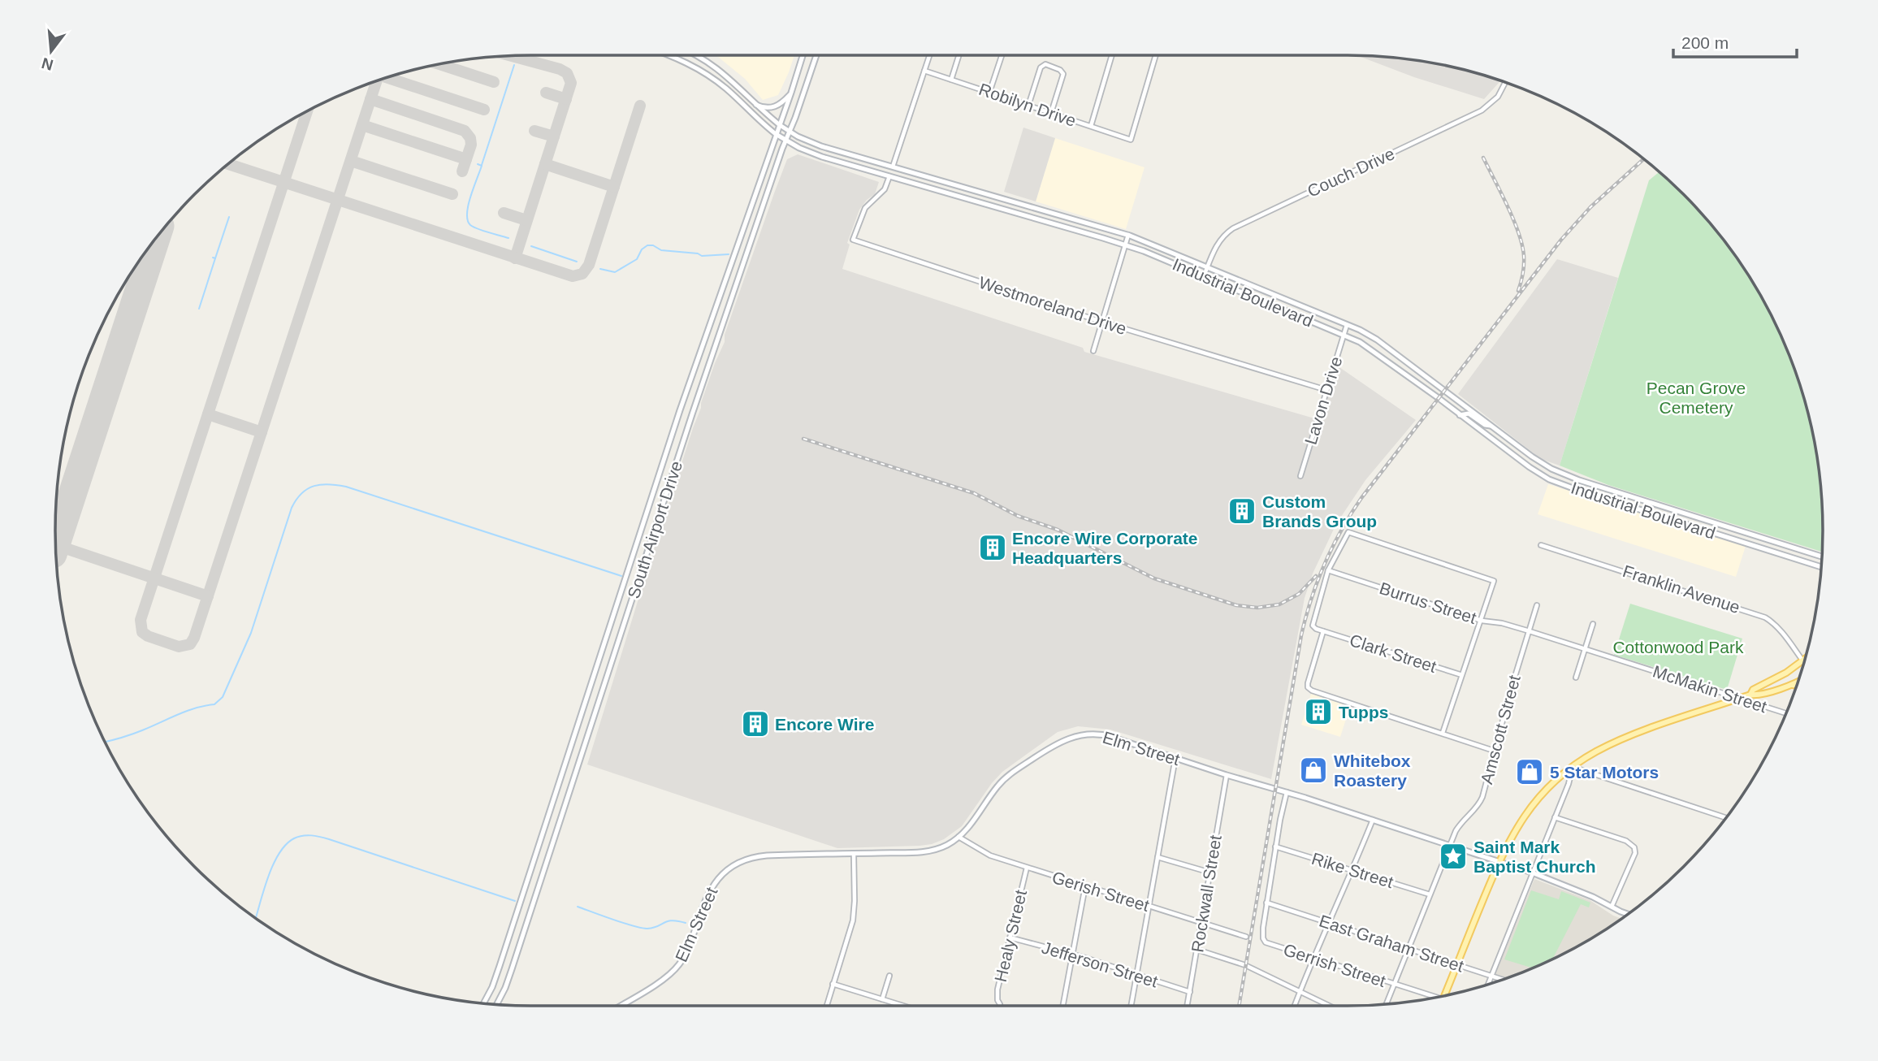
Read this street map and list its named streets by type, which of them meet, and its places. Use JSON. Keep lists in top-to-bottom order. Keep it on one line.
{"streets":{"main road":["Industrial Boulevard","South Airport Drive","Elm Street"],"street":["Robilyn Drive","Couch Drive","Westmoreland Drive","Lavon Drive","Franklin Avenue","Burrus Street","Clark Street","McMakin Street","Amscott Street","Rike Street","Gerish Street","Rockwall Street","Healy Street","East Graham Street","Jefferson Street","Gerrish Street"]},"crossings":[["Couch Drive","Industrial Boulevard"],["Industrial Boulevard","Westmoreland Drive"],["Industrial Boulevard","Lavon Drive"],["Industrial Boulevard","South Airport Drive"],["Westmoreland Drive","Lavon Drive"],["Burrus Street","McMakin Street"],["Burrus Street","Amscott Street"],["McMakin Street","Amscott Street"],["Amscott Street","Elm Street"],["Amscott Street","Rike Street"],["Amscott Street","East Graham Street"],["Amscott Street","Gerrish Street"],["Elm Street","Gerish Street"],["Elm Street","Rockwall Street"],["Gerish Street","Rockwall Street"],["Gerish Street","Healy Street"],["Rockwall Street","Jefferson Street"],["Healy Street","Jefferson Street"],["East Graham Street","Gerrish Street"]],"parks":["Pecan Grove Cemetery","Cottonwood Park"],"places":{"building":["Custom Brands Group","Encore Wire Corporate Headquarters","Tupps","Encore Wire"],"shop":["Whitebox Roastery","5 Star Motors"],"place":["Saint Mark Baptist Church"]},"scale_bar":"200 m","north":"bottom"}
